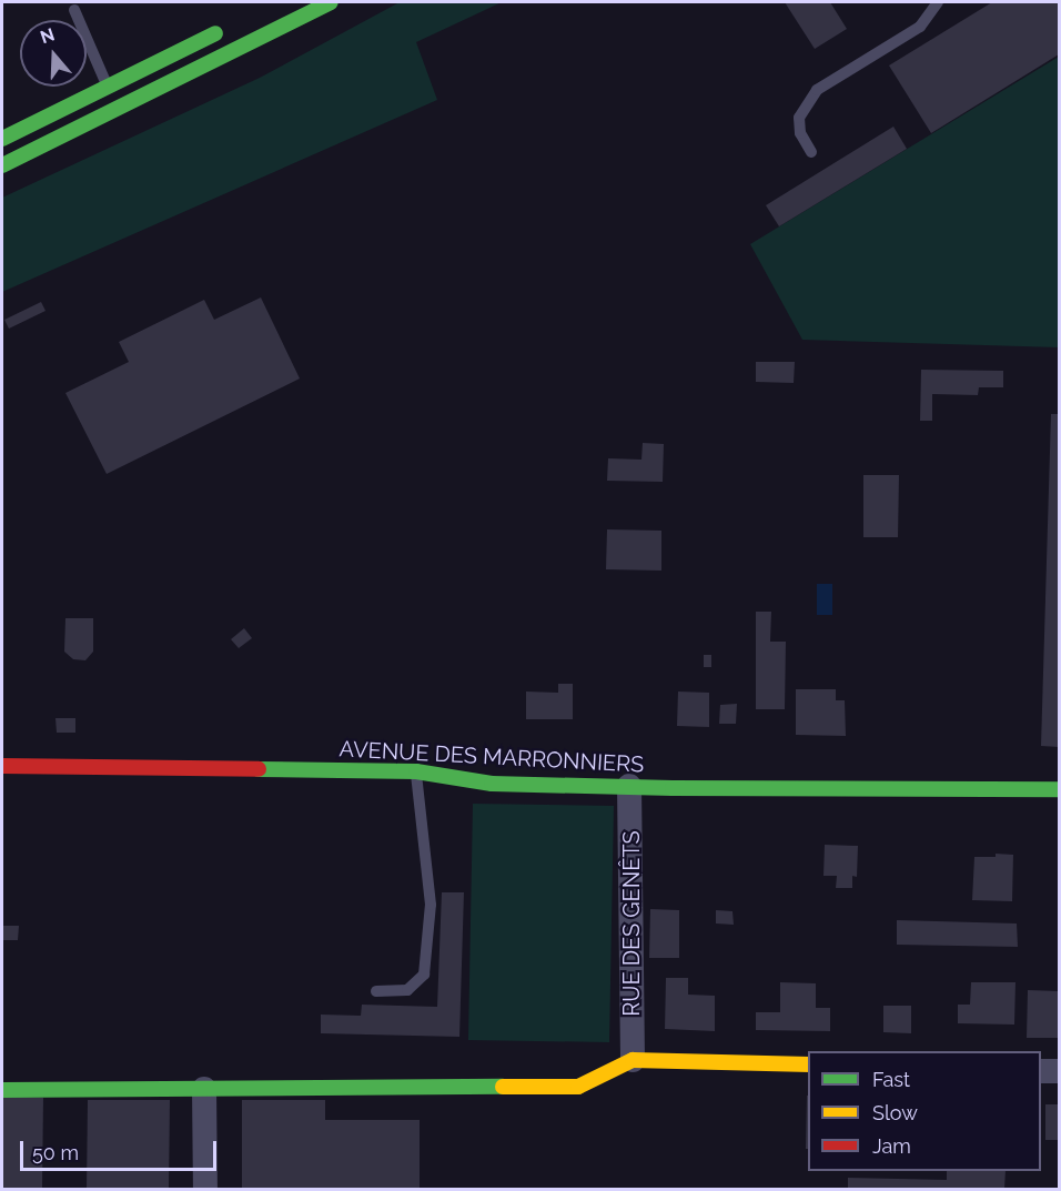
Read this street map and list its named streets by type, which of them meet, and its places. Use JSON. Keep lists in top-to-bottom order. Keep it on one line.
{"streets":{"street":["AVENUE DES MARRONNIERS","RUE DES GENÊTS"]},"crossings":[["AVENUE DES MARRONNIERS","RUE DES GENÊTS"]],"legend":["Fast","Slow","Jam"],"scale_bar":"50 m","north":"top"}
